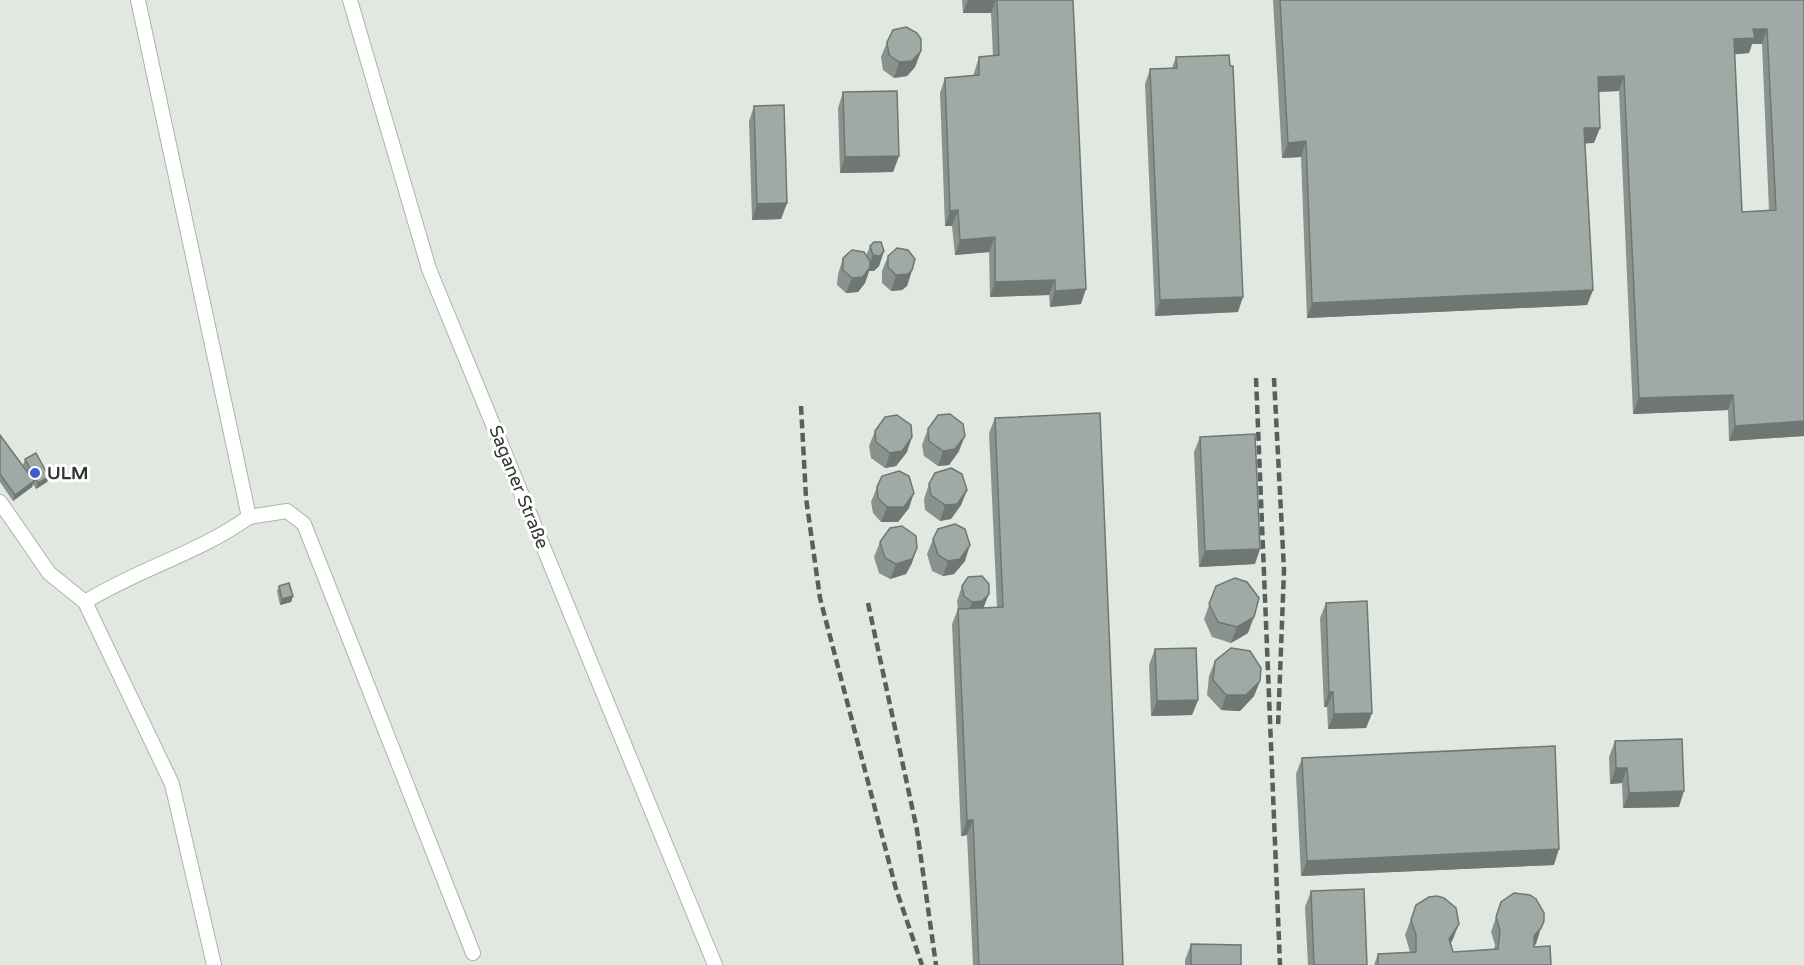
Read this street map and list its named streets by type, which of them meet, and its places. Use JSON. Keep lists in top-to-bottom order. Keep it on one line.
{"streets":{"lane":["Saganer Straße"]},"places":["ULM"]}
